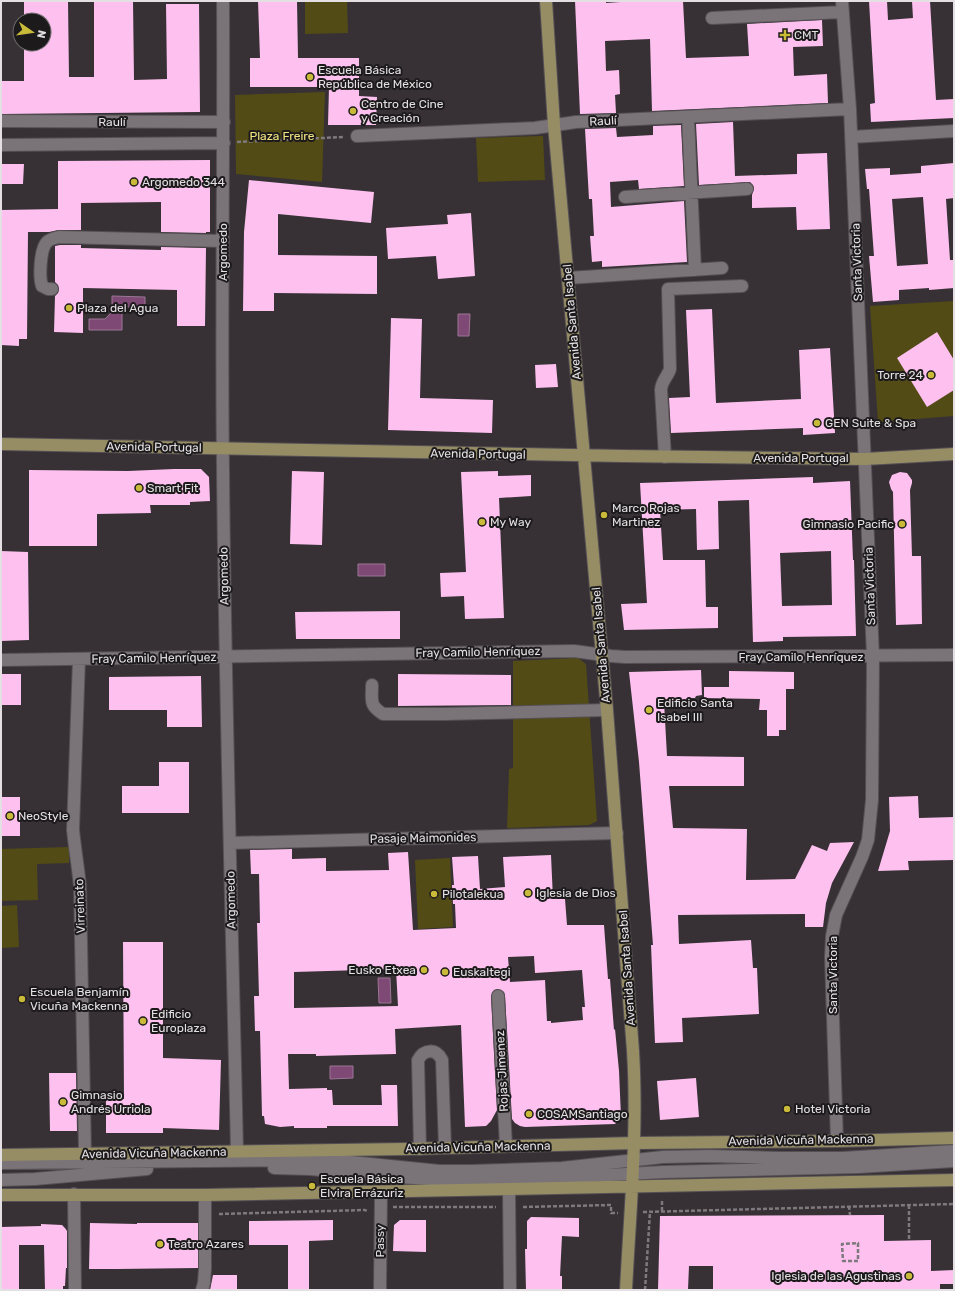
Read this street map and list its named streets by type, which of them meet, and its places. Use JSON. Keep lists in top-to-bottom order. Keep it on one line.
{"streets":{"main road":["Avenida Santa Isabel","Avenida Portugal","Avenida Vicuña Mackenna"],"street":["Raulí","Argomedo","Santa Victoria","Fray Camilo Henríquez","Pasaje Maimonides","Virreinato","Rojas Jimenez","Passy"]},"crossings":[["Raulí","Argomedo"],["Raulí","Santa Victoria"],["Raulí","Avenida Santa Isabel"],["Argomedo","Avenida Portugal"],["Argomedo","Fray Camilo Henríquez"],["Argomedo","Pasaje Maimonides"],["Argomedo","Avenida Vicuña Mackenna"],["Santa Victoria","Avenida Portugal"],["Santa Victoria","Fray Camilo Henríquez"],["Santa Victoria","Avenida Vicuña Mackenna"],["Avenida Santa Isabel","Avenida Portugal"],["Avenida Santa Isabel","Fray Camilo Henríquez"],["Avenida Santa Isabel","Pasaje Maimonides"],["Avenida Santa Isabel","Avenida Vicuña Mackenna"],["Fray Camilo Henríquez","Virreinato"],["Virreinato","Avenida Vicuña Mackenna"],["Rojas Jimenez","Avenida Vicuña Mackenna"]],"parks":["Plaza Freire"],"places":{"health":["CMT"],"other":["Escuela Básica República de México","Centro de Cine y Creación","Argomedo 344","Plaza del Agua","Torre 24","GEN Suite & Spa","Smart Fit","Marco Rojas Martinez","My Way","Gimnasio Pacific","Edificio Santa Isabel III","NeoStyle","Iglesia de Dios","Pilotalekua","Eusko Etxea","Euskaltegi","Escuela Benjamín Vicuña Mackenna","Edificio Europlaza","Gimnasio Andrés Urriola","Hotel Victoria","COSAMSantiago","Escuela Básica Elvira Errázuriz","Teatro Azares","Iglesia de las Agustinas"]},"north":"right"}
